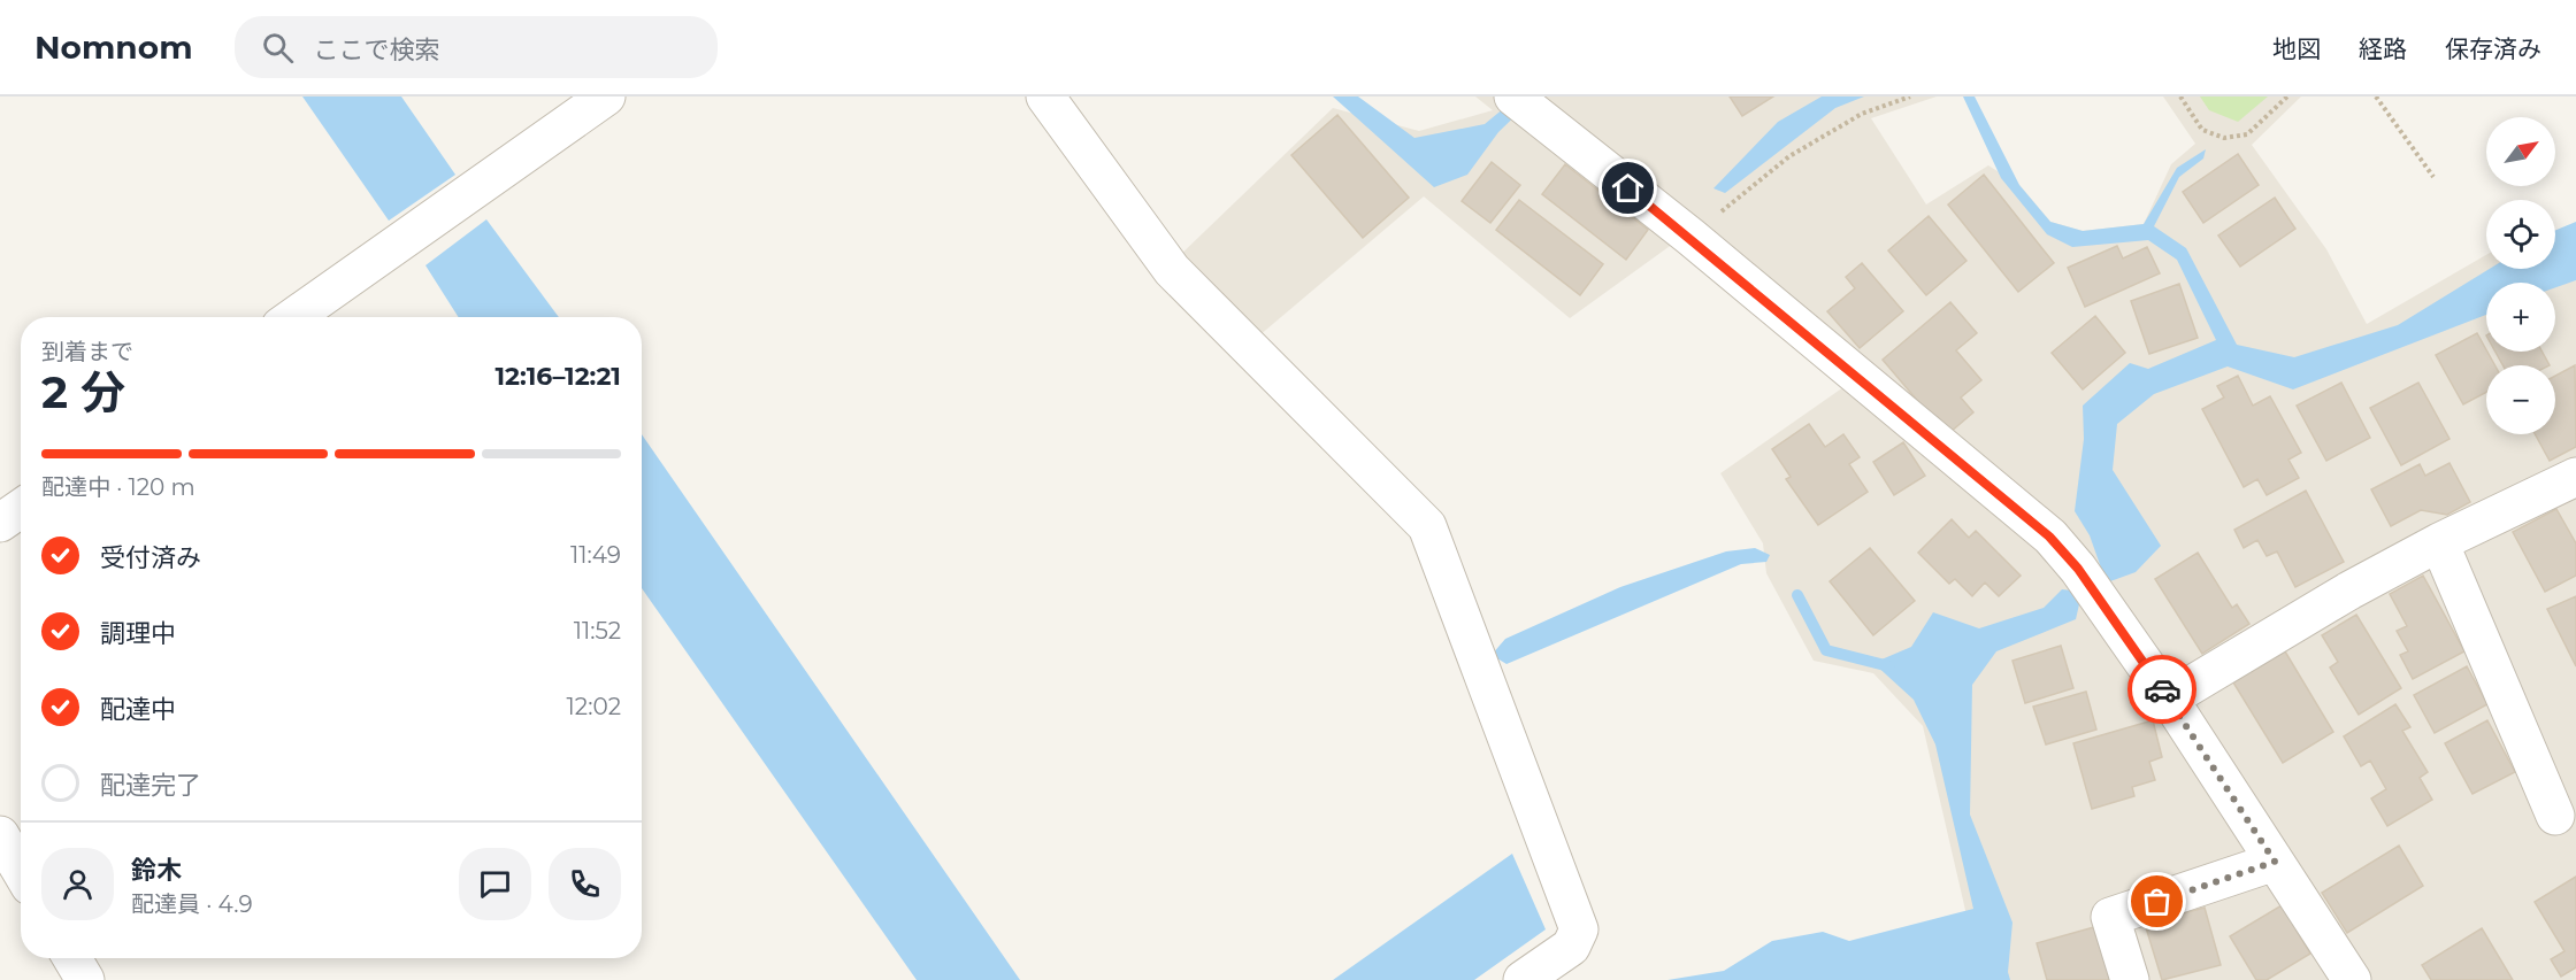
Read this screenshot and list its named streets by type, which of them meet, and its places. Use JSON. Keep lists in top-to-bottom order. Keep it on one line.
{"north":"top right","page":{"header":"Nomnom","search":"ここで検索","nav":["地図","経路","保存済み"],"map_buttons":["+","−"],"heading":["2 分","到着まで","12:16–12:21"],"panel":["鈴木","配達員 · 4.9"],"bar":"配達中 · 120 m","list":[["受付済み","11:49"],["調理中","11:52"],["配達中","12:02"],"配達完了"]}}
